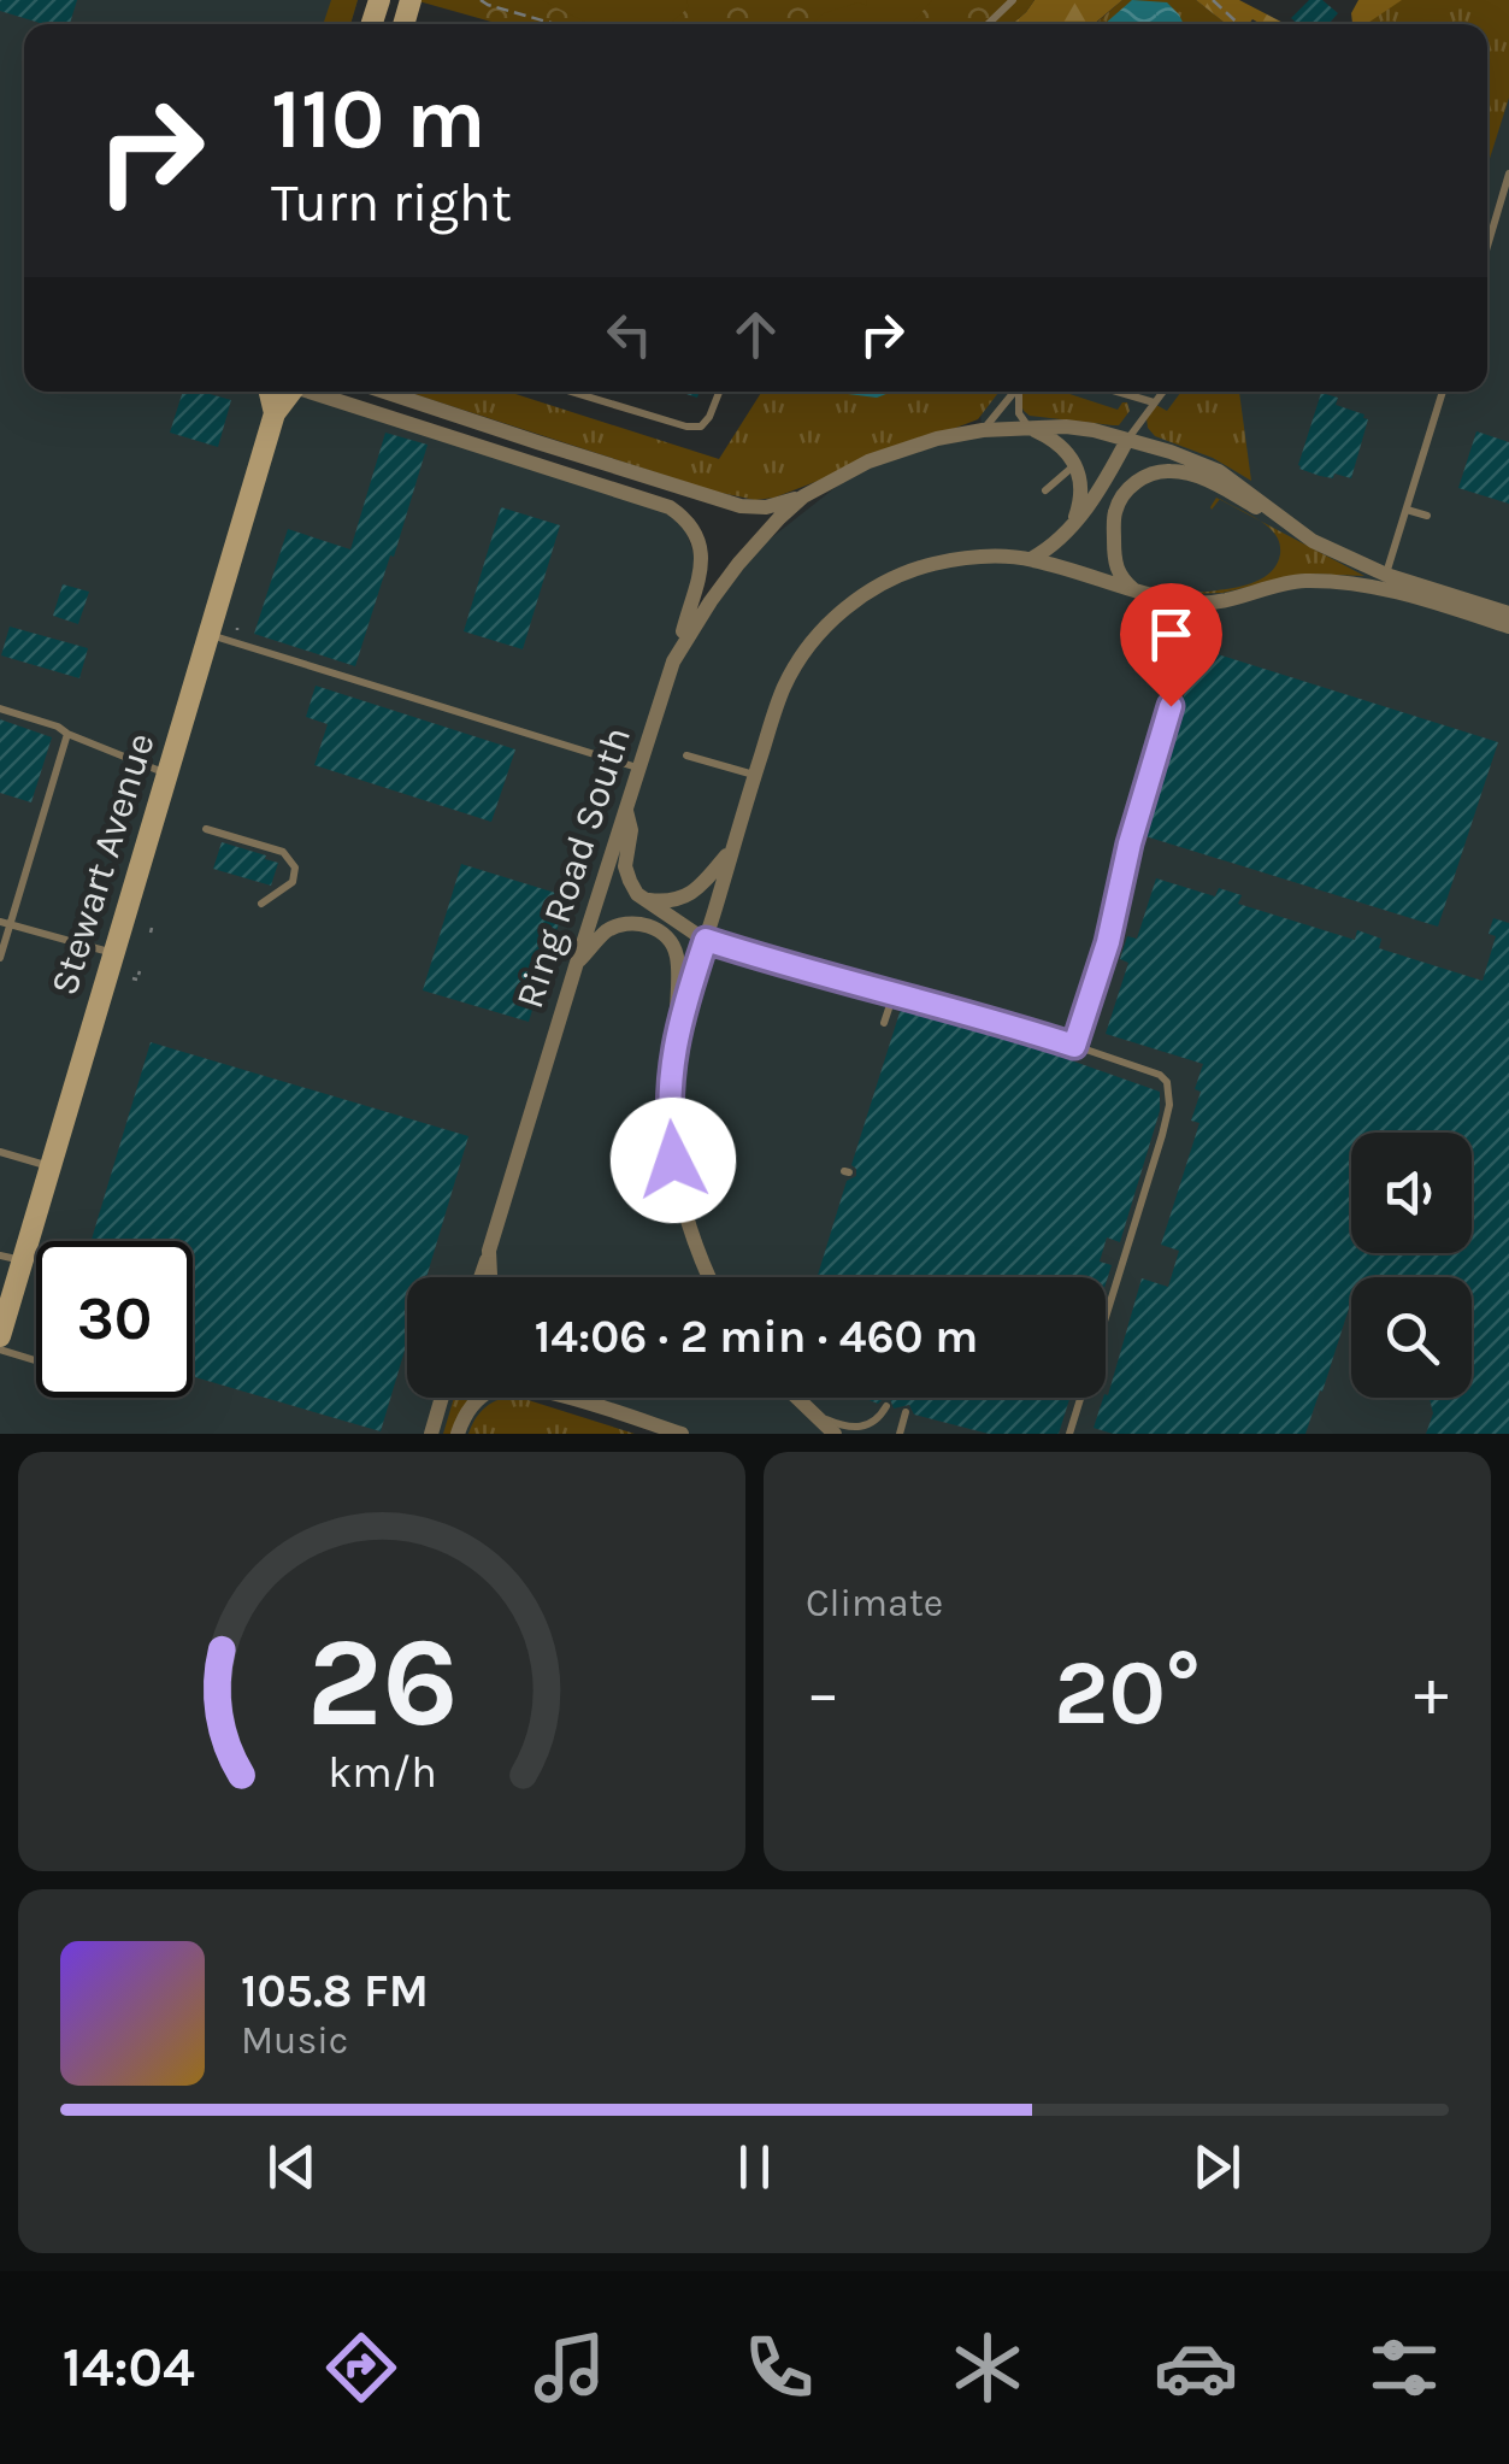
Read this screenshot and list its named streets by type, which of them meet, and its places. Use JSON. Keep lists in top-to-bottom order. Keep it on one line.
{"streets":{"main road":["Stewart Avenue"],"street":["Ring Road South"]},"page":{"turn":["110 m","Turn right"],"limit":"30","trip":"14:06 · 2 min · 460 m","tile":"Climate","heat":["−","20°","+"],"song":["105.8 FM","Music"],"tabs":"14:04","gauge":["26","km/h"]}}
